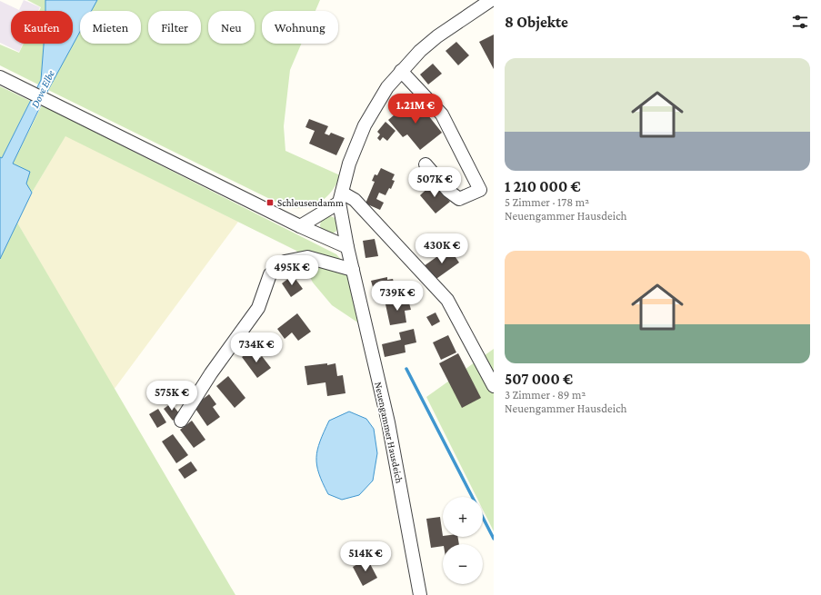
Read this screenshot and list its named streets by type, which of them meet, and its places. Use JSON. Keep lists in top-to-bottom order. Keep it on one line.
{"streets":{"street":["Neuengammer Hausdeich"]},"water":["Dove Elbe"],"places":{"transit":["Schleusendamm"]},"page":{"heading":"8 Objekte","chip":["Kaufen","Mieten","Filter","Neu","Wohnung"],"list":[{"name":"1 210 000 €","note":"5 Zimmer · 178 m² · Neuengammer Hausdeich"},{"name":"507 000 €","note":"3 Zimmer · 89 m² · Neuengammer Hausdeich"}],"price":["1.21M €","507K €","430K €","495K €","739K €","734K €","575K €","514K €"],"map_buttons":["+","−"]}}
